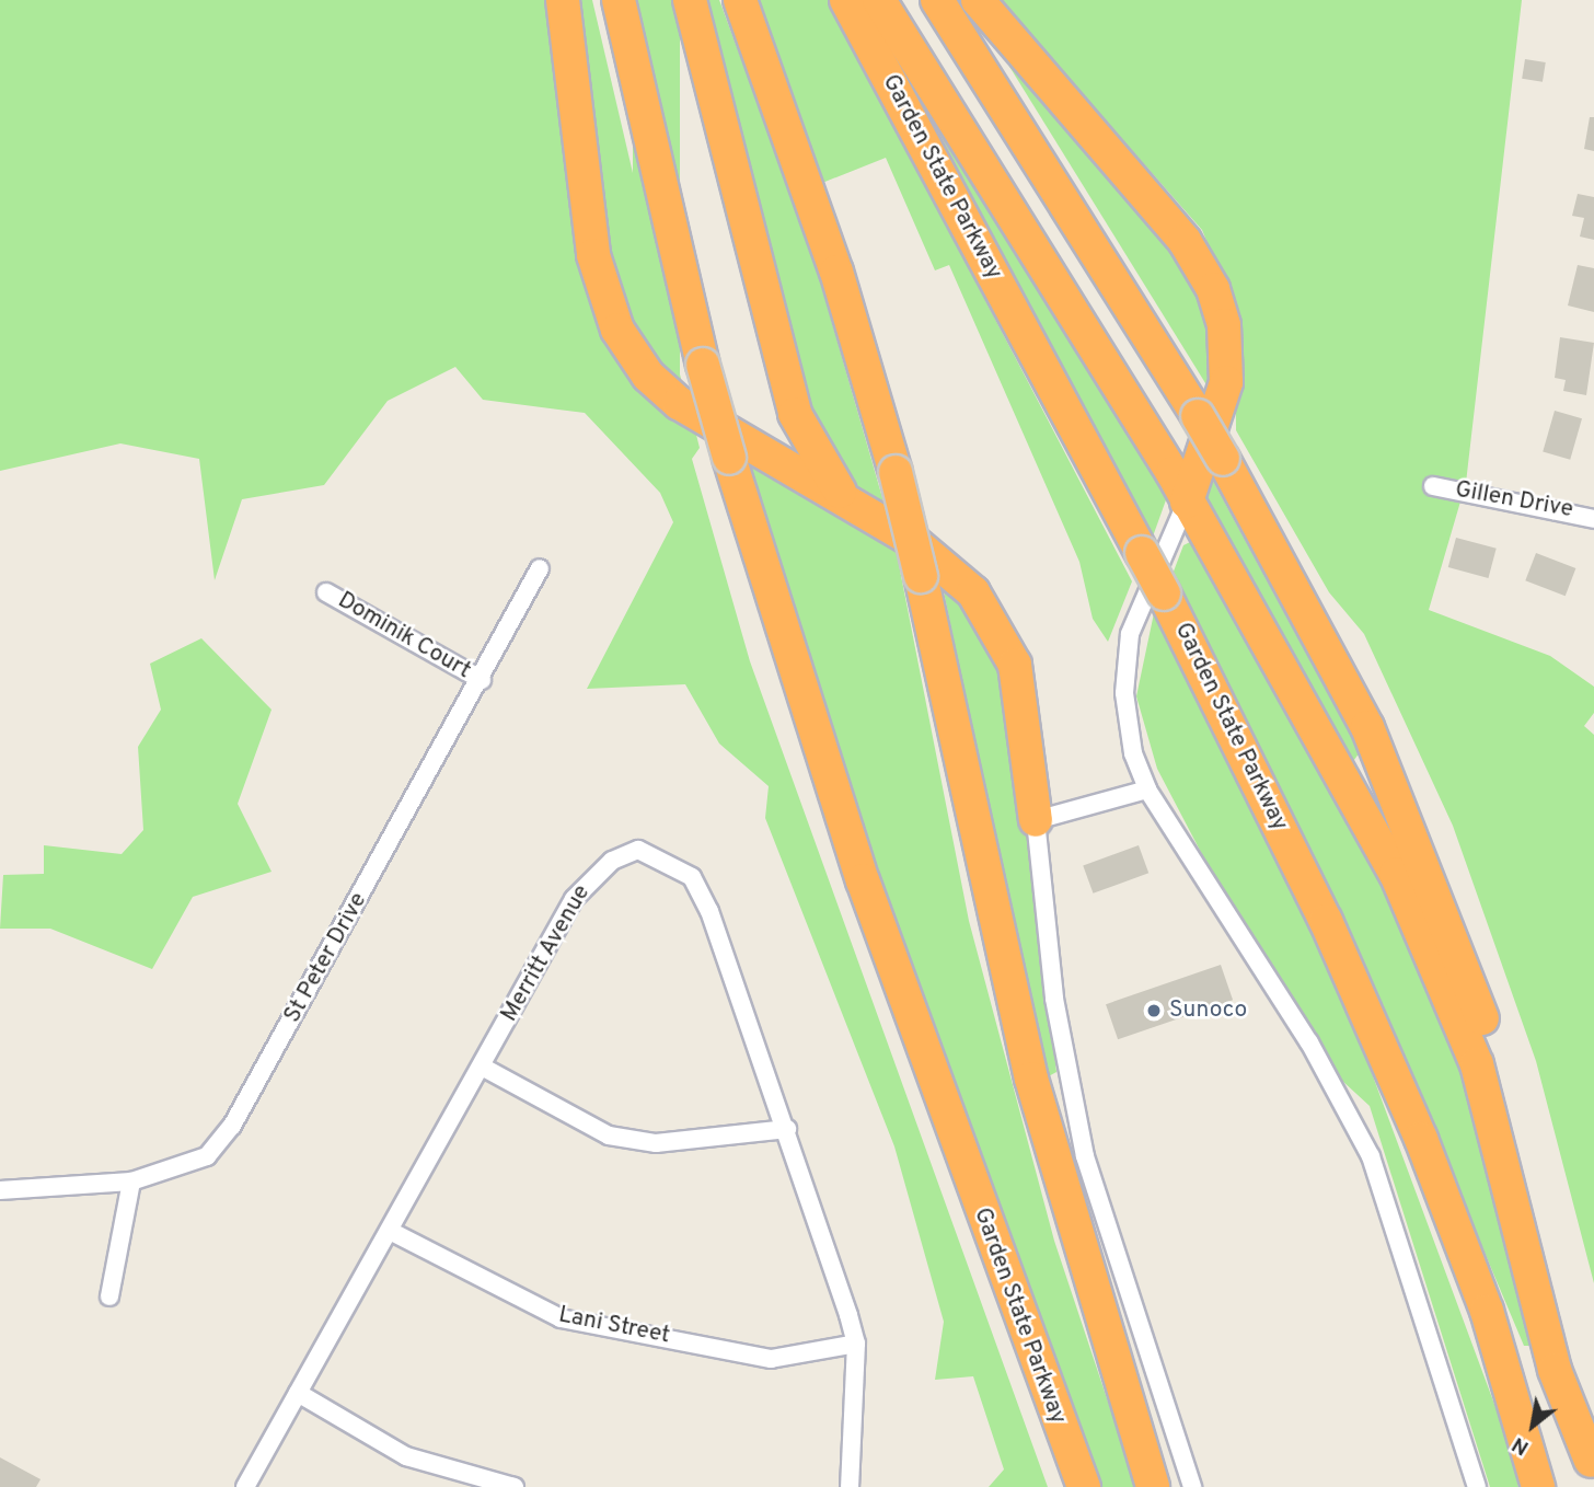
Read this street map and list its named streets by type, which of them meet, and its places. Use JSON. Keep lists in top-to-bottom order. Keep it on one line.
{"streets":{"highway":["Garden State Parkway"],"street":["Gillen Drive","Dominik Court","Merritt Avenue","St Peter Drive","Lani Street"]},"crossings":[["Dominik Court","St Peter Drive"],["Merritt Avenue","Lani Street"]],"places":["Sunoco"],"north":"bottom left"}
